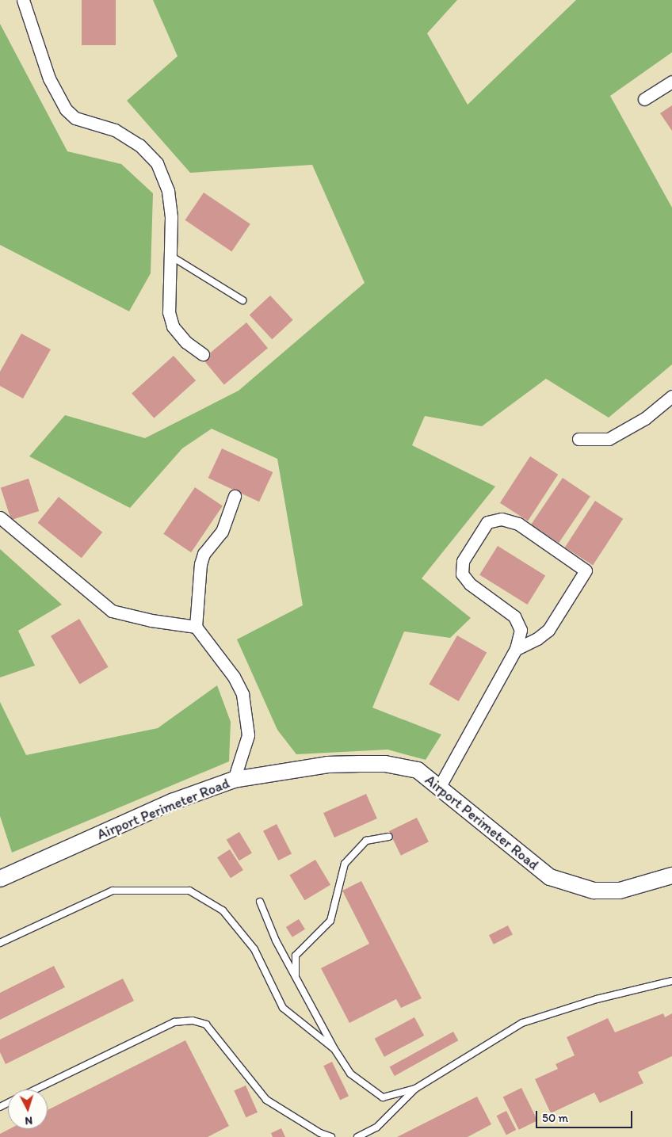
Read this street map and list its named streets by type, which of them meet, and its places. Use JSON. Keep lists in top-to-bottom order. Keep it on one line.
{"streets":{"street":["Airport Perimeter Road"]},"scale_bar":"50 m","north":"bottom"}
